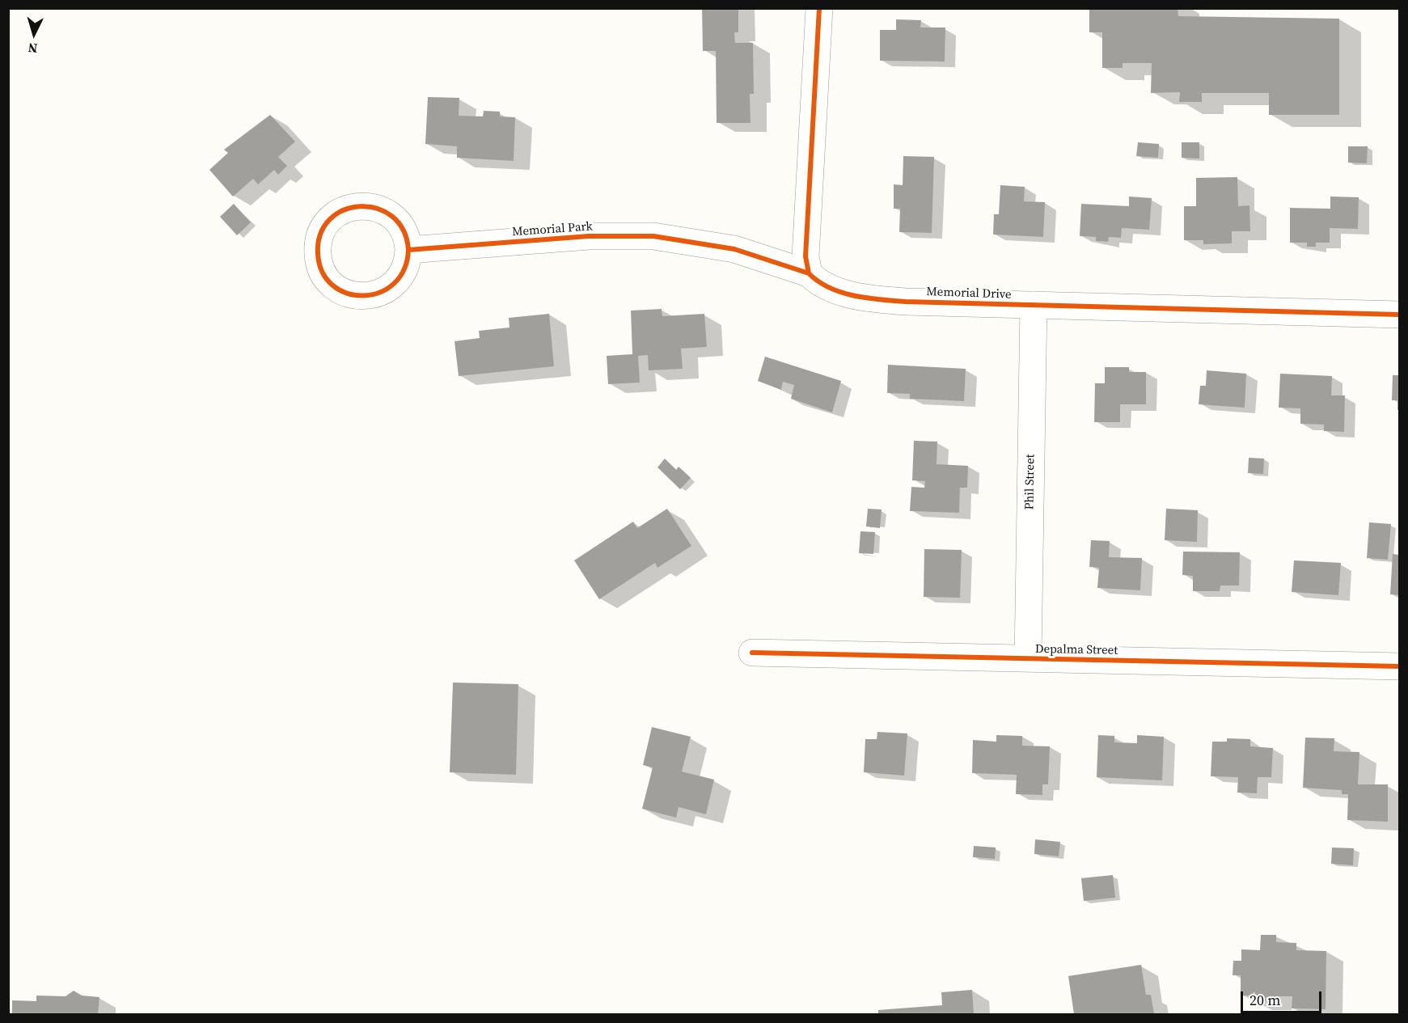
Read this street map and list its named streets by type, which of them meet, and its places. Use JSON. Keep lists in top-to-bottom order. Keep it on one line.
{"streets":{"street":["Memorial Park","Memorial Drive","Phil Street","Depalma Street"]},"crossings":[["Memorial Park","Memorial Drive"],["Memorial Drive","Phil Street"],["Phil Street","Depalma Street"]],"scale_bar":"20 m","north":"bottom"}
